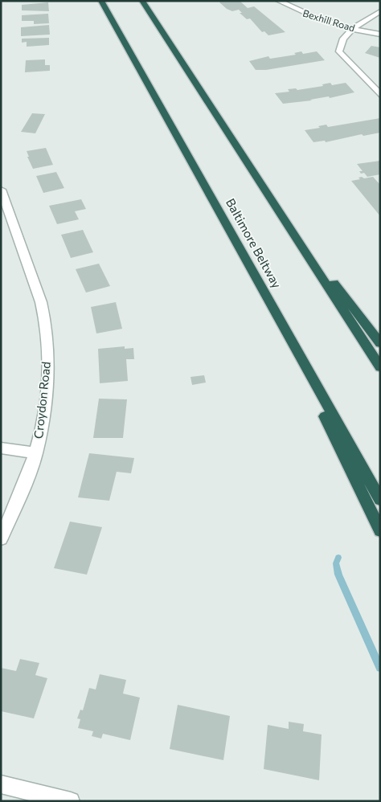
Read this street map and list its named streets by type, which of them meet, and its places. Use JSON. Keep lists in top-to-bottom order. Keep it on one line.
{"streets":{"highway":["Baltimore Beltway"],"street":["Bexhill Road","Croydon Road"]}}
